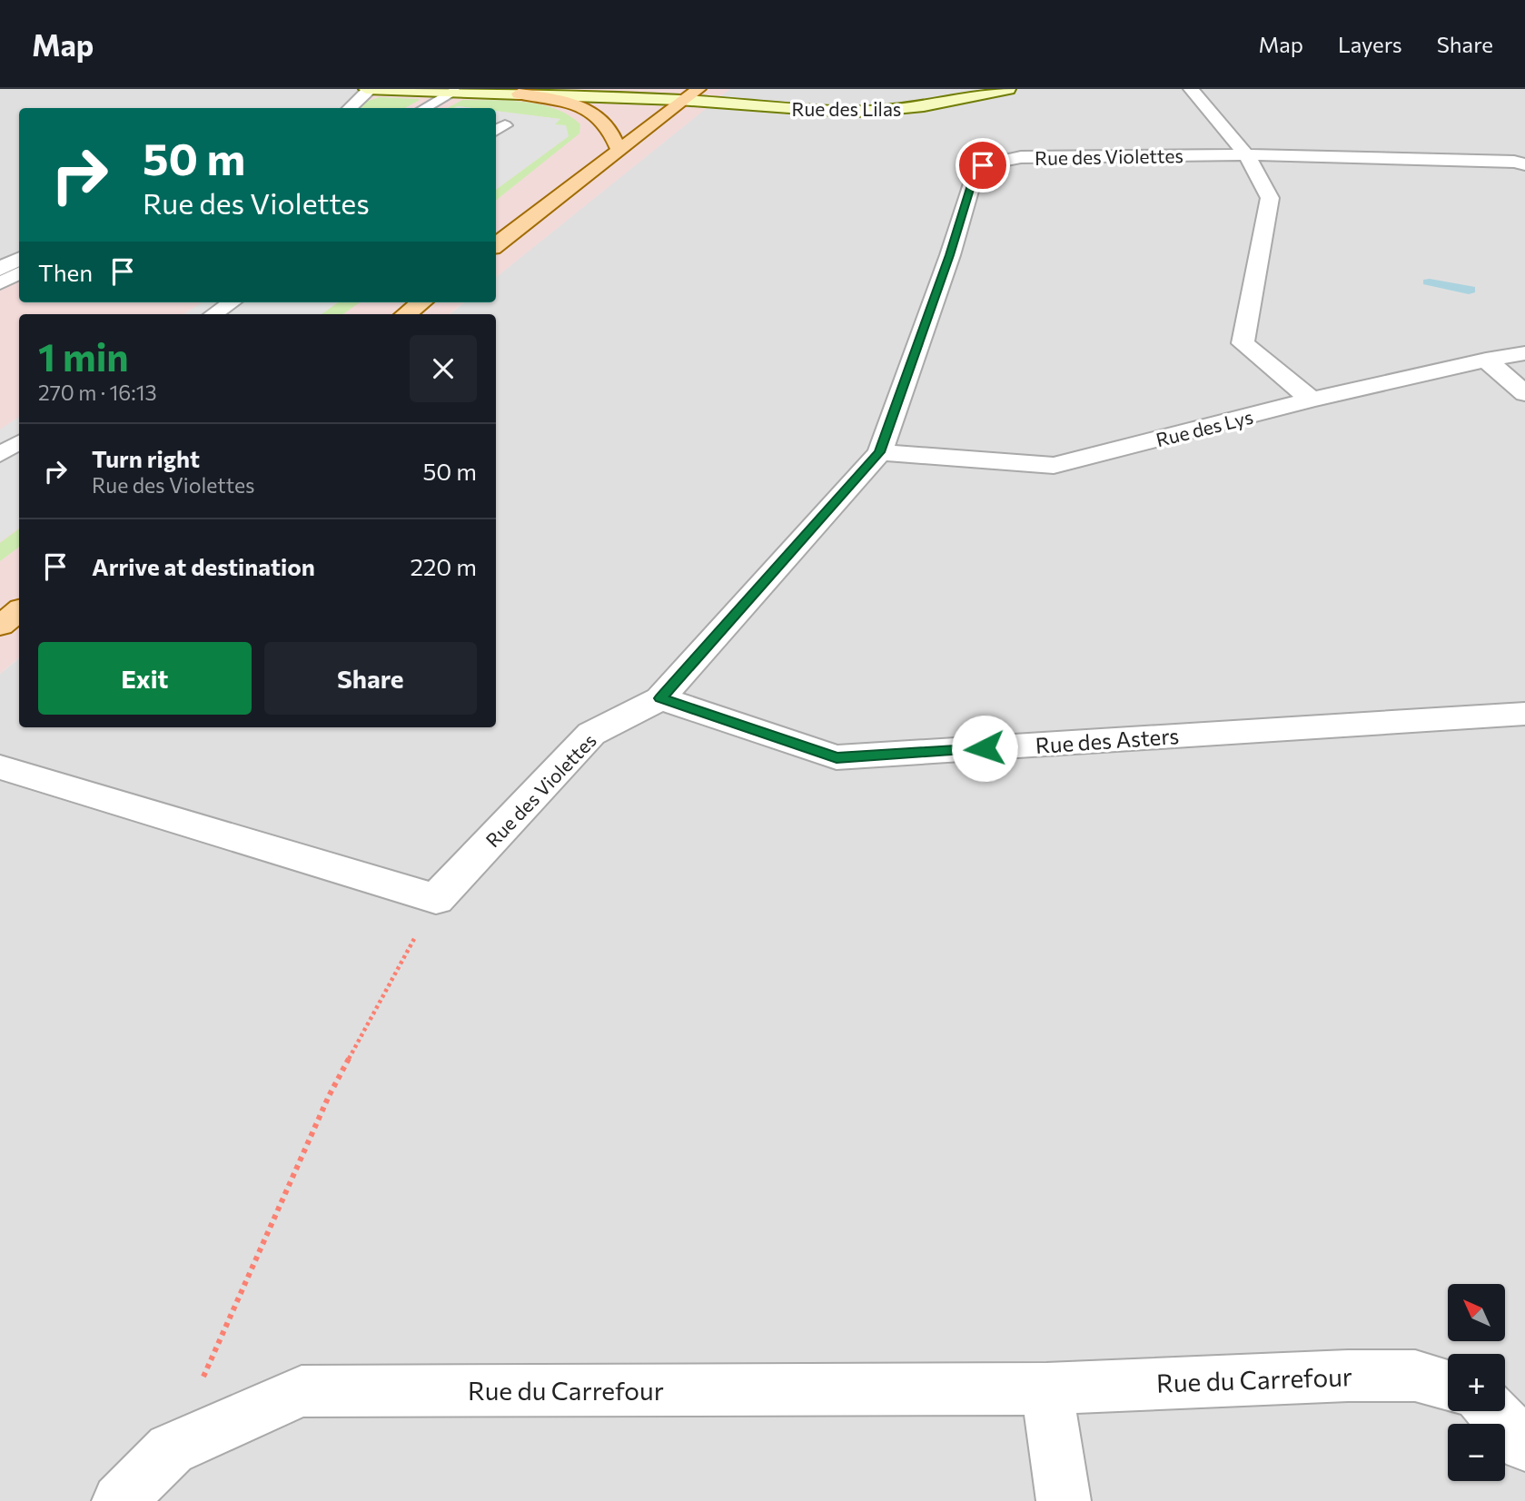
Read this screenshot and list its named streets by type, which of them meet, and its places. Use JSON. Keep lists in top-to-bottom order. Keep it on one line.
{"streets":{"street":["Rue des Lilas","Rue des Violettes","Rue des Lys","Rue des Asters","Rue du Carrefour"]},"crossings":[["Rue des Violettes","Rue des Lys"],["Rue des Violettes","Rue des Asters"]],"north":"top left","page":{"header":"Map","nav":["Map","Layers","Share"],"turn":["50 m","Rue des Violettes"],"then":"Then","heading":["1 min","270 m · 16:13"],"list":[{"name":"Turn right","note":"Rue des Violettes","value":"50 m"},{"name":"Arrive at destination","value":"220 m"}],"buttons":["Exit","Share"],"map_buttons":["+","−"]}}
